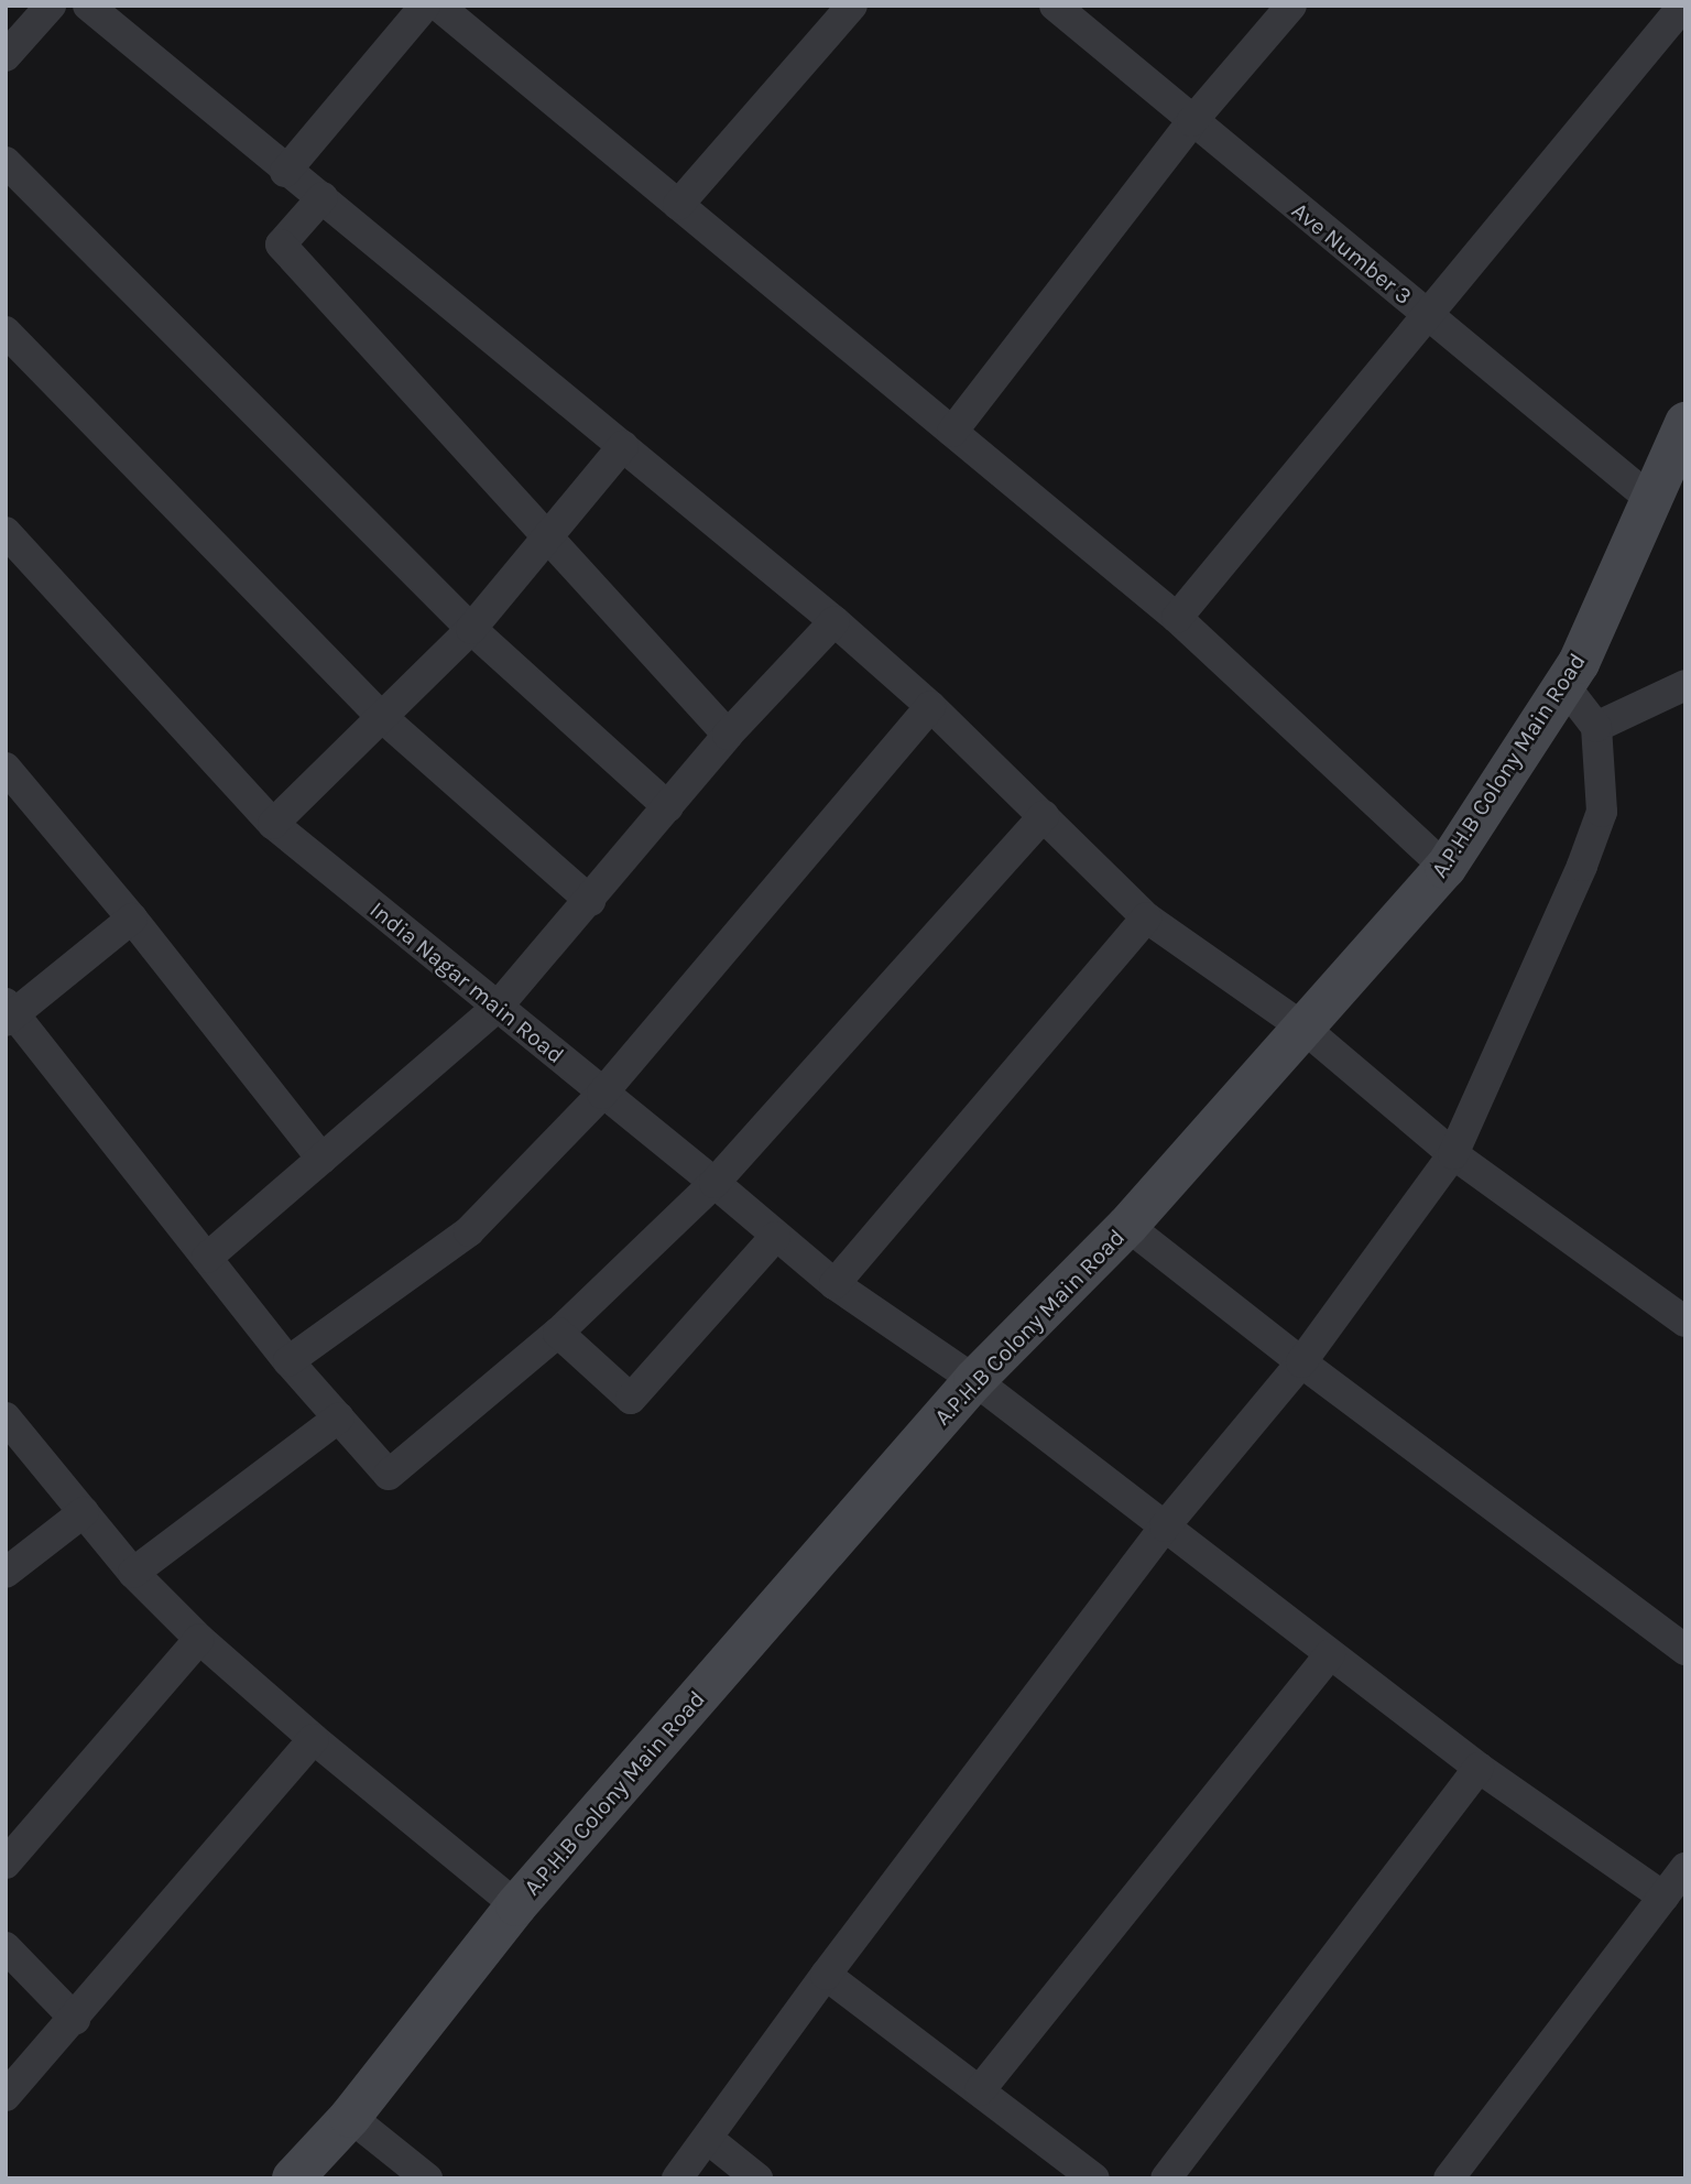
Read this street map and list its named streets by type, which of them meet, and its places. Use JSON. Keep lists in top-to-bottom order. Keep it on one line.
{"streets":{"street":["Ave Number 3","A.P.H.B Colony Main Road","India Nagar main Road"]},"crossings":[["Ave Number 3","A.P.H.B Colony Main Road"],["A.P.H.B Colony Main Road","India Nagar main Road"]]}
